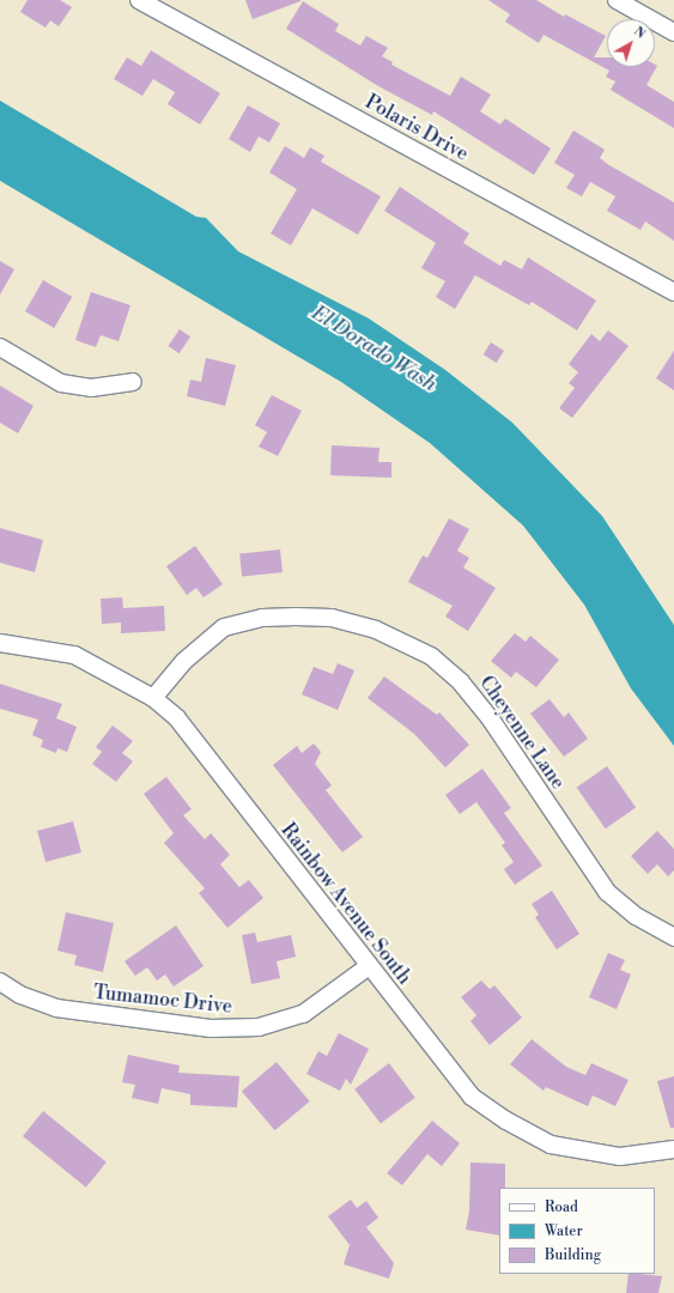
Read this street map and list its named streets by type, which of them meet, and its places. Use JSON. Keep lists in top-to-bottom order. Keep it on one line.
{"streets":{"street":["Polaris Drive","Cheyenne Lane","Rainbow Avenue South","Tumamoc Drive"]},"crossings":[["Cheyenne Lane","Rainbow Avenue South"],["Rainbow Avenue South","Tumamoc Drive"]],"water":["El Dorado Wash"],"legend":["Road","Water","Building"],"north":"top right"}
